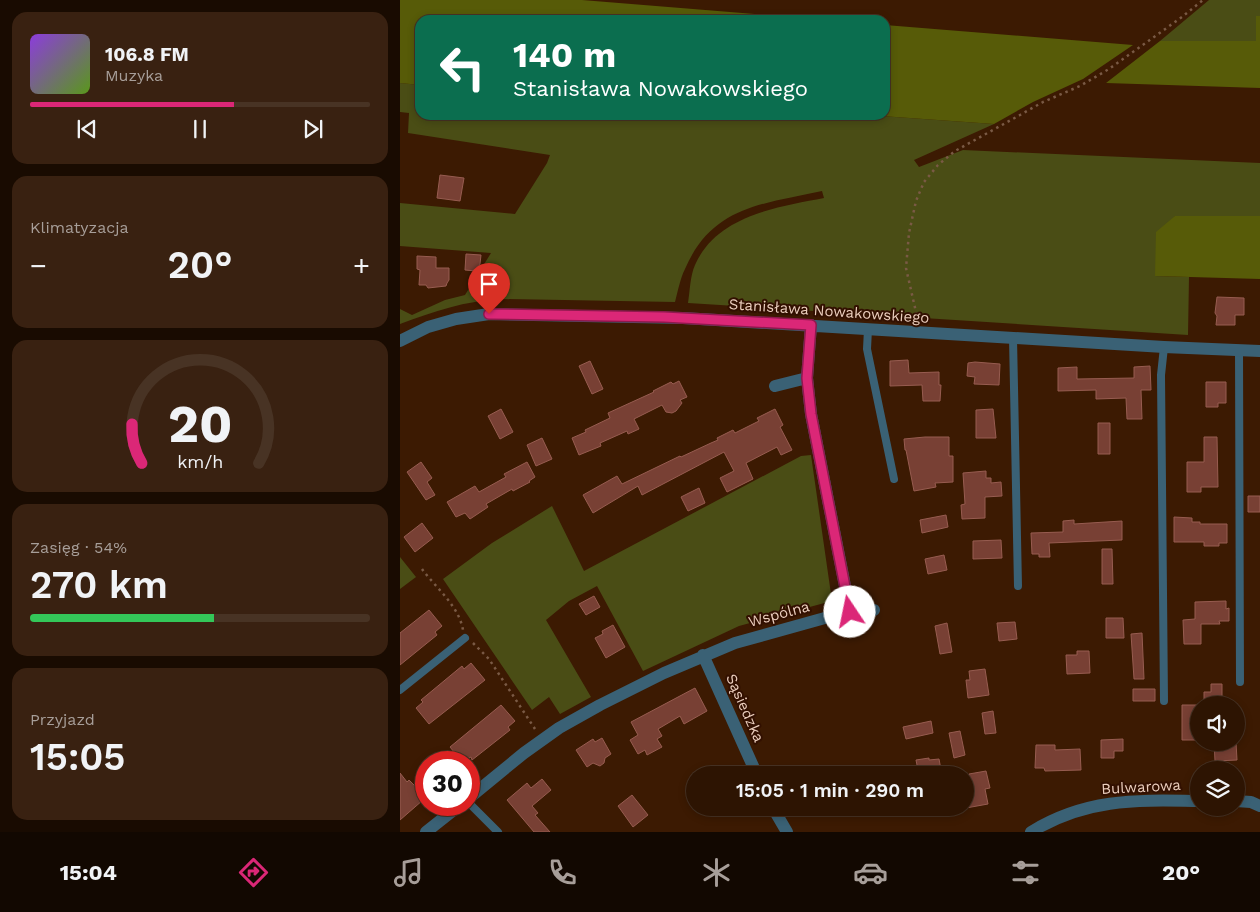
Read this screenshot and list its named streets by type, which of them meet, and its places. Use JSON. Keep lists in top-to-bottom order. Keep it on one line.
{"streets":{"street":["Stanisława Nowakowskiego","Wspólna","Sąsiedzka","Bulwarowa"]},"crossings":[["Wspólna","Sąsiedzka"]],"page":{"turn":["140 m","Stanisława Nowakowskiego"],"song":["106.8 FM","Muzyka"],"tile":["Klimatyzacja",["Zasięg · 54%","270 km"],["Przyjazd","15:05"]],"heat":["−","20°","+"],"limit":"30","trip":"15:05 · 1 min · 290 m","tabs":["15:04","20°"],"gauge":["20","km/h"]}}
